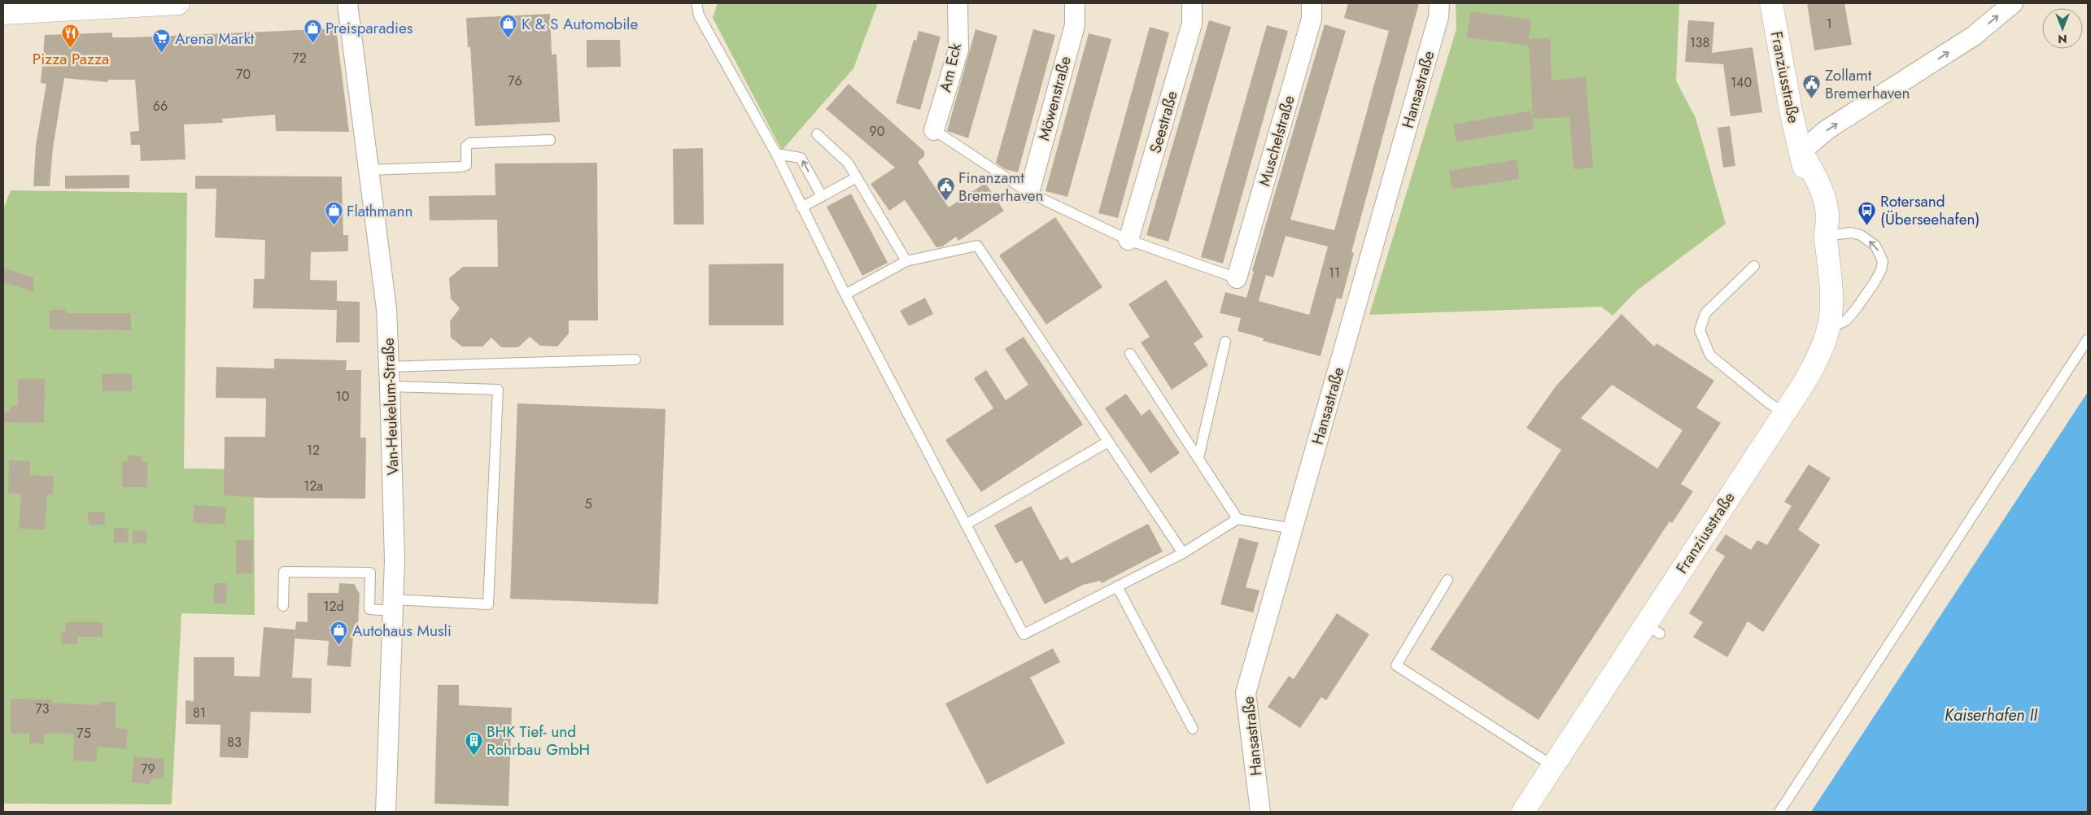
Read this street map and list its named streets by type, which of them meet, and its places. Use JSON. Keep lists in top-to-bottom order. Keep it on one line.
{"streets":{"main road":["Franziusstraße"],"street":["Am Eck","Hansastraße","Möwenstraße","Seestraße","Muschelstraße","Van-Heukelum-Straße"]},"water":["Kaiserhafen II"],"places":{"shop":["K & S Automobile","Preisparadies","Flathmann","Autohaus Musli"],"restaurant":["Pizza Pazza"],"supermarket":["Arena Markt"],"public building":["Zollamt Bremerhaven","Finanzamt Bremerhaven"],"bus stop":["Rotersand (Überseehafen)"],"building":["BHK Tief- und Rohrbau GmbH"]},"house_numbers":["1","138","72","70","76","140","66","90","11","10","12","12a","5","12d","73","81","75","83","79"],"north":"bottom"}
